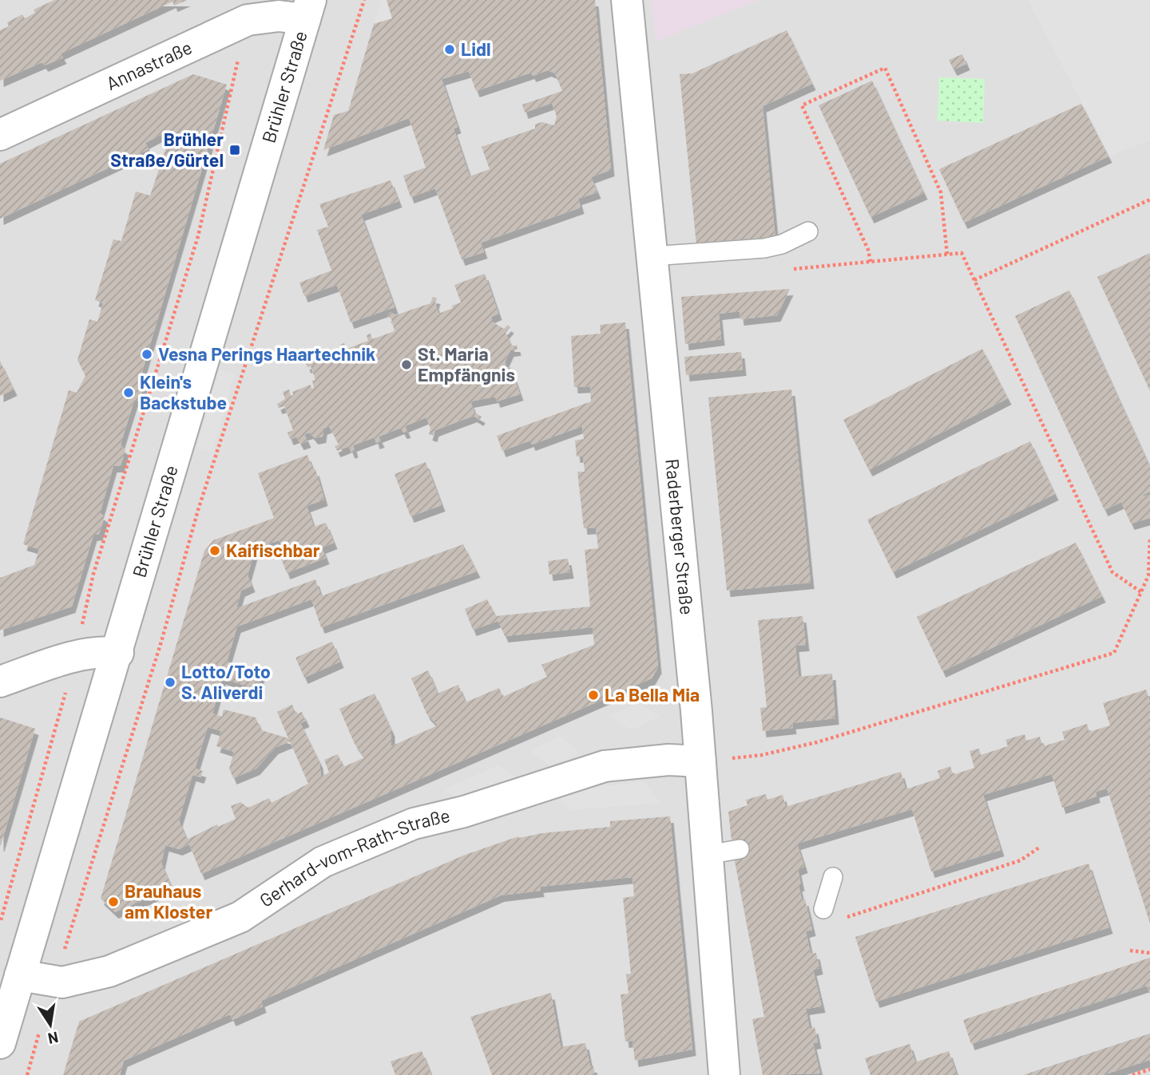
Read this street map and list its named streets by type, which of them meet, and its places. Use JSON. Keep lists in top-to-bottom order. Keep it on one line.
{"streets":{"street":["Annastraße","Brühler Straße","Raderberger Straße","Gerhard-vom-Rath-Straße"]},"crossings":[["Annastraße","Brühler Straße"],["Brühler Straße","Gerhard-vom-Rath-Straße"],["Raderberger Straße","Gerhard-vom-Rath-Straße"]],"places":{"other":["Lidl","Vesna Perings Haartechnik","St. Maria Empfängnis","Klein's Backstube","Kaifischbar","Lotto/Toto S. Aliverdi","La Bella Mia","Brauhaus am Kloster"],"transit":["Brühler Straße/Gürtel"]},"north":"bottom"}
